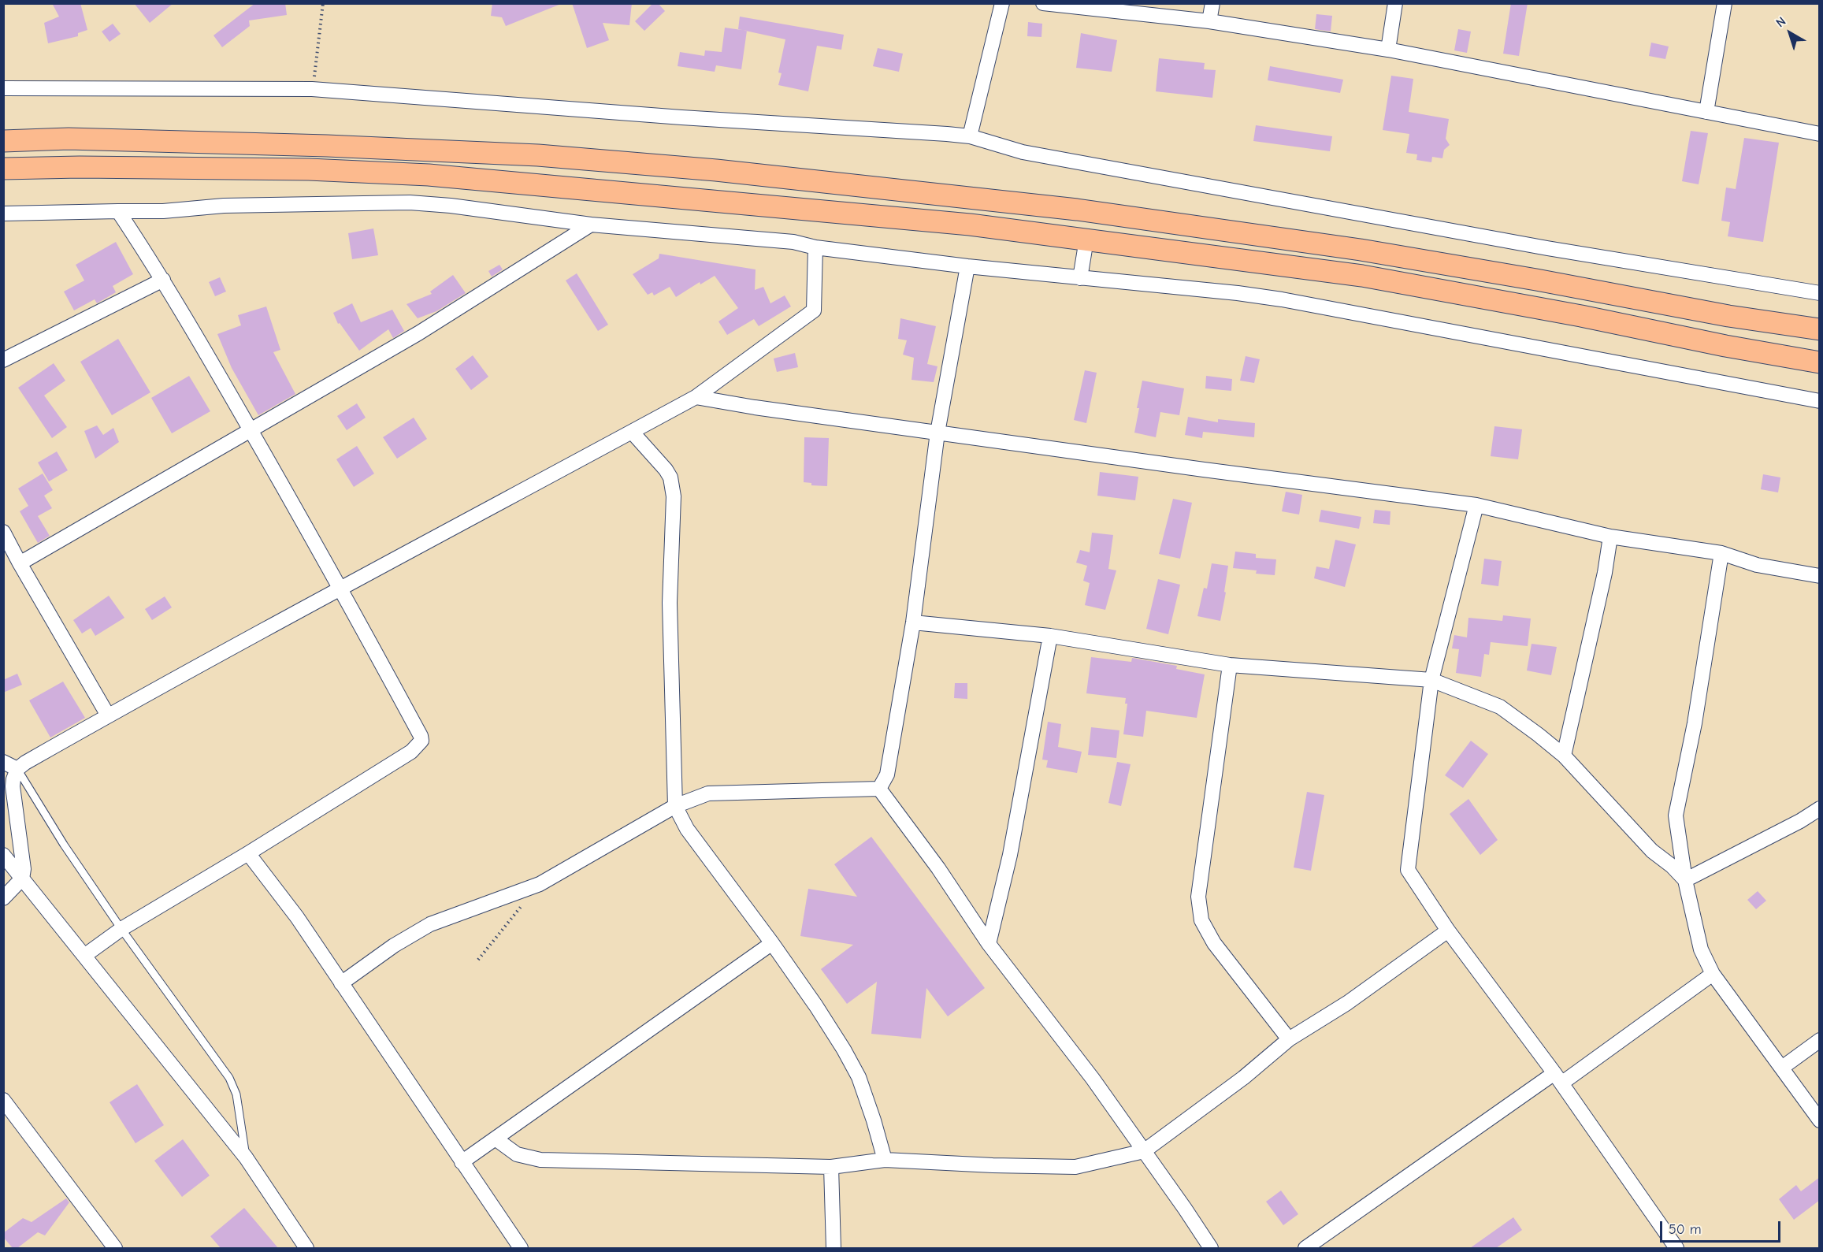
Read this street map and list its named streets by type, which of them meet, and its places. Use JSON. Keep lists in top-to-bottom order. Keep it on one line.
{"scale_bar":"50 m","north":"top left"}
